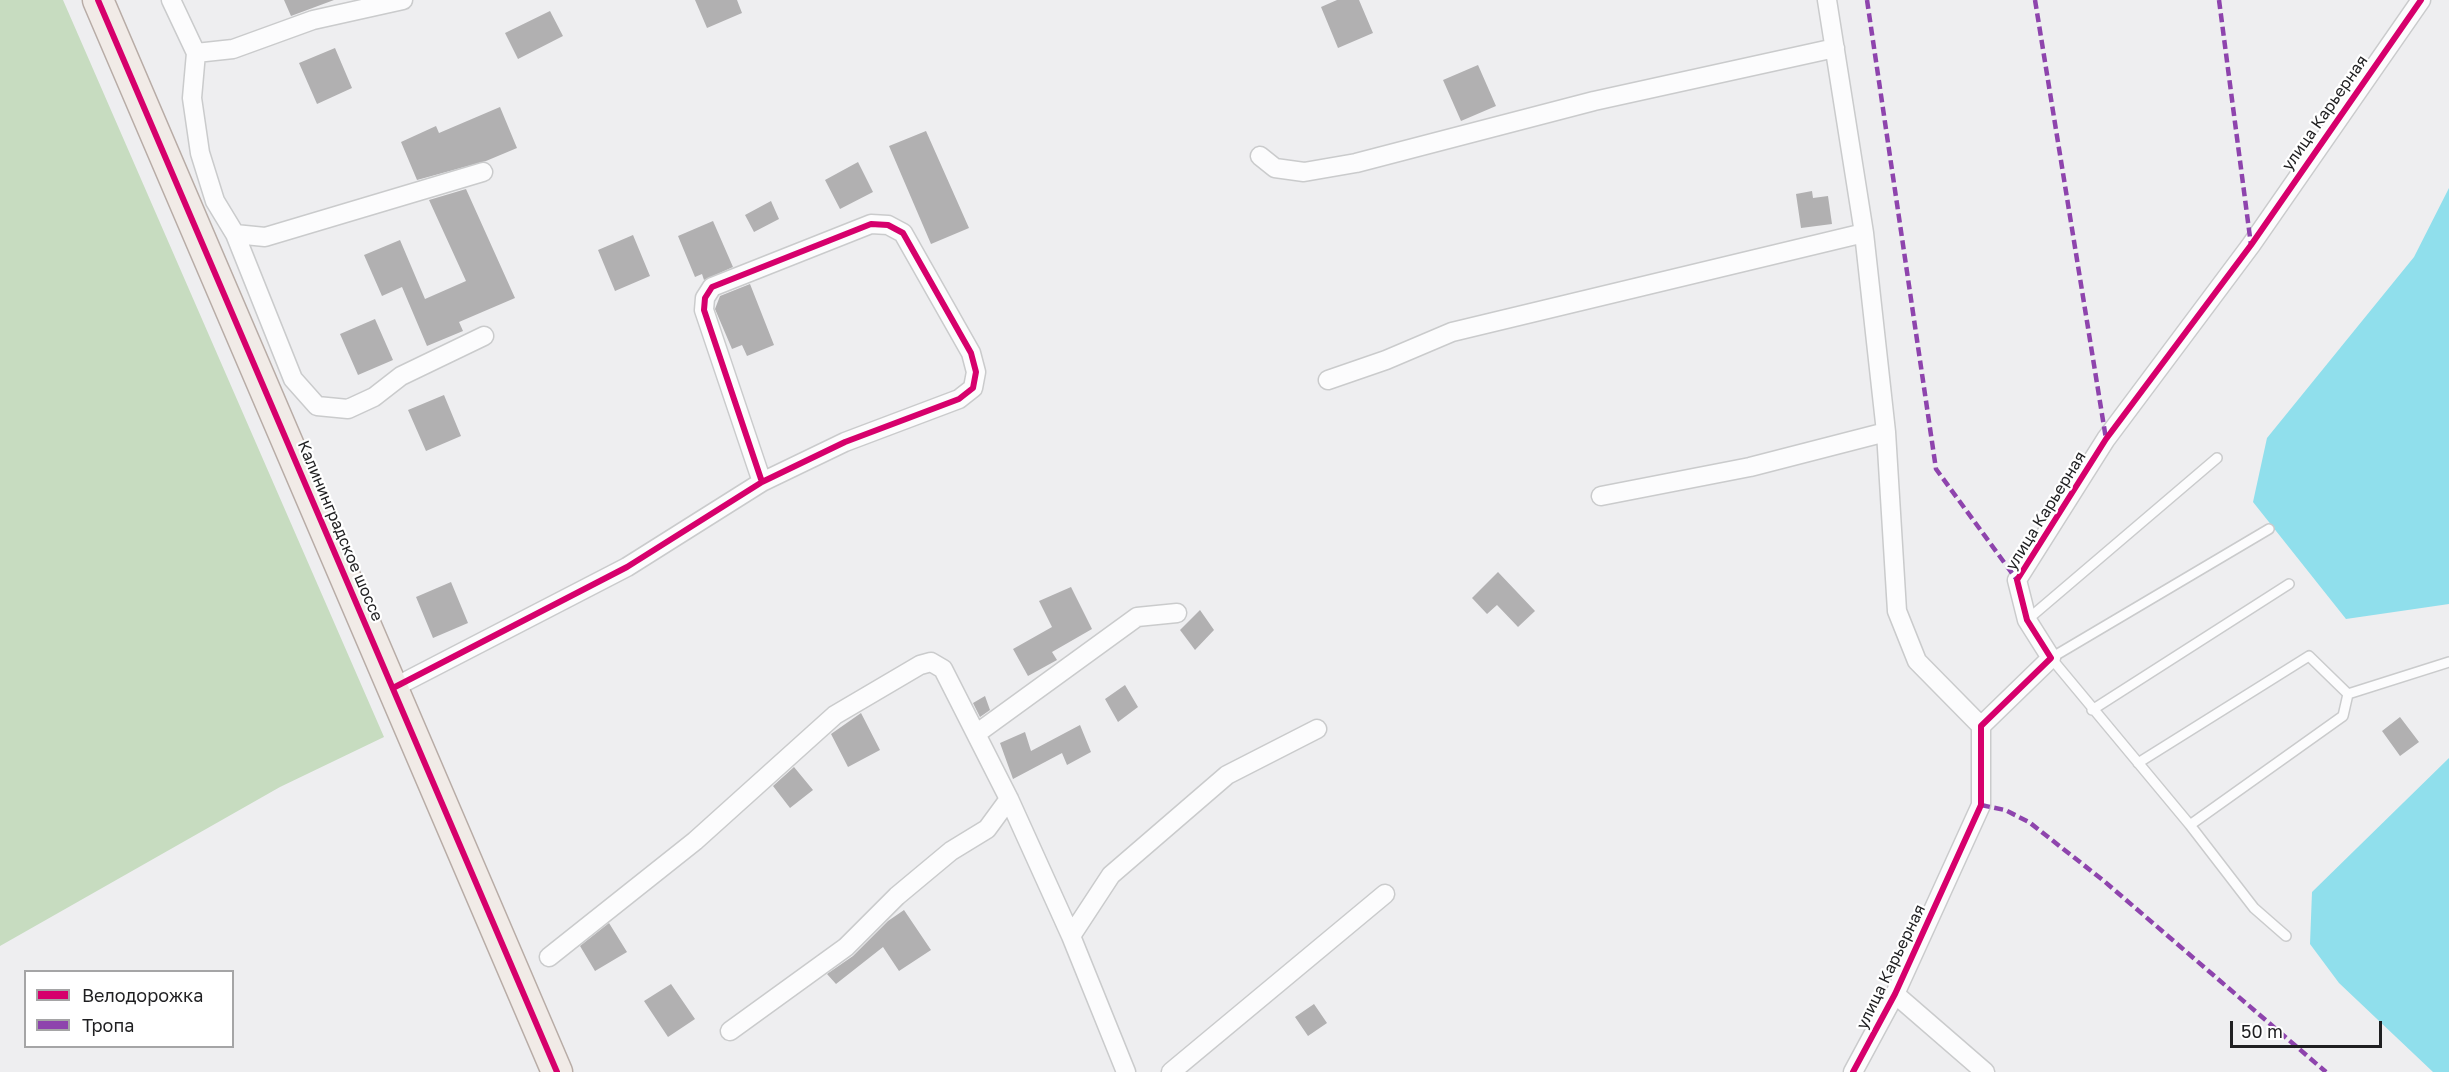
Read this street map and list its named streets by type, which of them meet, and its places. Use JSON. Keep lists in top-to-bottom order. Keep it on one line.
{"streets":{"main road":["Калининградское шоссе"],"street":["улица Карьерная"]},"legend":["Велодорожка","Тропа"],"scale_bar":"50 m"}
